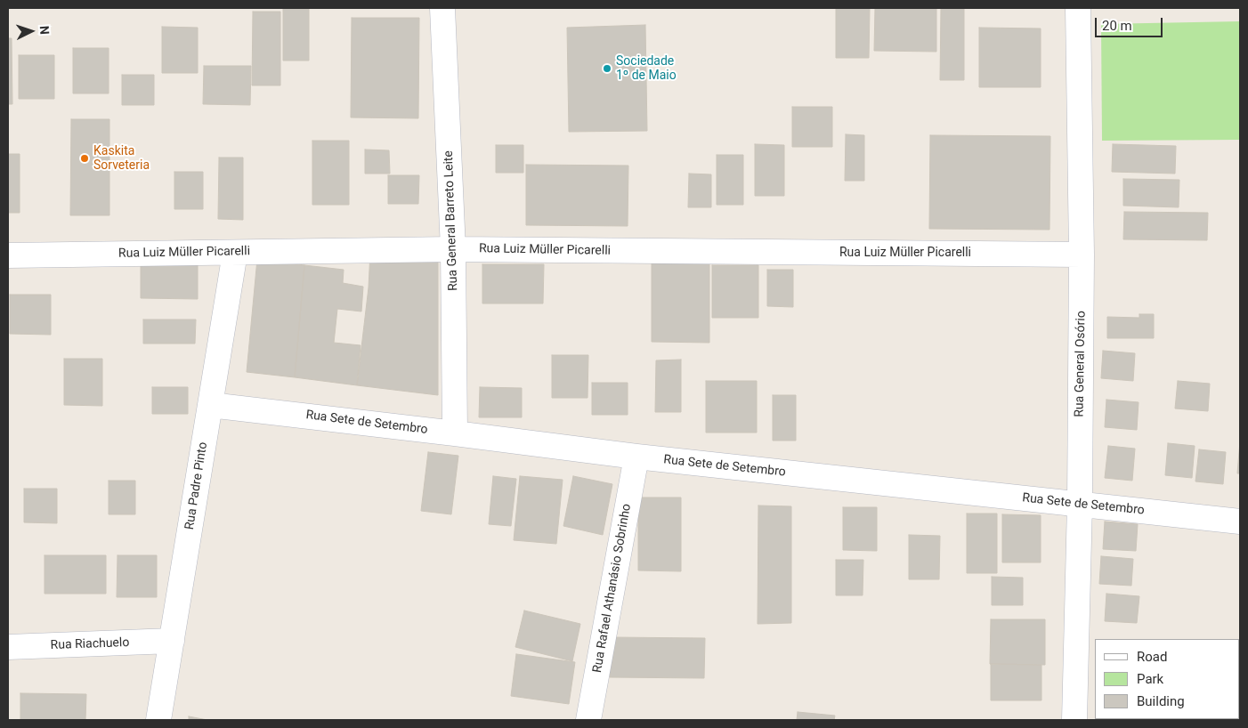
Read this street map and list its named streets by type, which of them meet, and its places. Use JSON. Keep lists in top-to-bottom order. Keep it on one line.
{"streets":{"street":["Rua General Barreto Leite","Rua Luiz Müller Picarelli","Rua General Osório","Rua Sete de Setembro","Rua Padre Pinto","Rua Rafael Athanásio Sobrinho","Rua Riachuelo"]},"crossings":[["Rua General Barreto Leite","Rua Luiz Müller Picarelli"],["Rua General Barreto Leite","Rua Sete de Setembro"],["Rua Luiz Müller Picarelli","Rua General Osório"],["Rua Luiz Müller Picarelli","Rua Padre Pinto"],["Rua General Osório","Rua Sete de Setembro"],["Rua Sete de Setembro","Rua Padre Pinto"],["Rua Sete de Setembro","Rua Rafael Athanásio Sobrinho"],["Rua Padre Pinto","Rua Riachuelo"]],"places":["Sociedade 1º de Maio","Kaskita Sorveteria"],"legend":["Road","Park","Building"],"scale_bar":"20 m","north":"right"}
